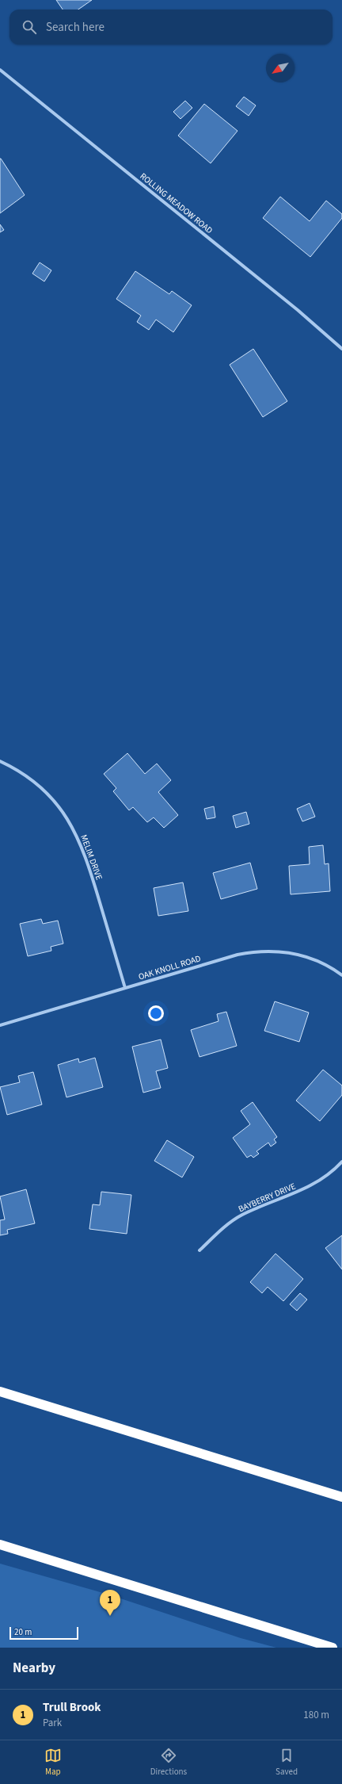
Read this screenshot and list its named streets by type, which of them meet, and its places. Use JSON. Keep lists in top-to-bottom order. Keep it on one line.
{"streets":{"street":["ROLLING MEADOW ROAD","MELIM DRIVE","OAK KNOLL ROAD","BAYBERRY DRIVE"]},"crossings":[["MELIM DRIVE","OAK KNOLL ROAD"]],"scale_bar":"20 m","north":"bottom left","page":{"search":"Search here","pins":"1","scale":"20 m","heading":"Nearby","list":[{"mark":"1","name":"Trull Brook","note":"Park","value":"180 m"}],"nav":["Map","Directions","Saved"]}}
